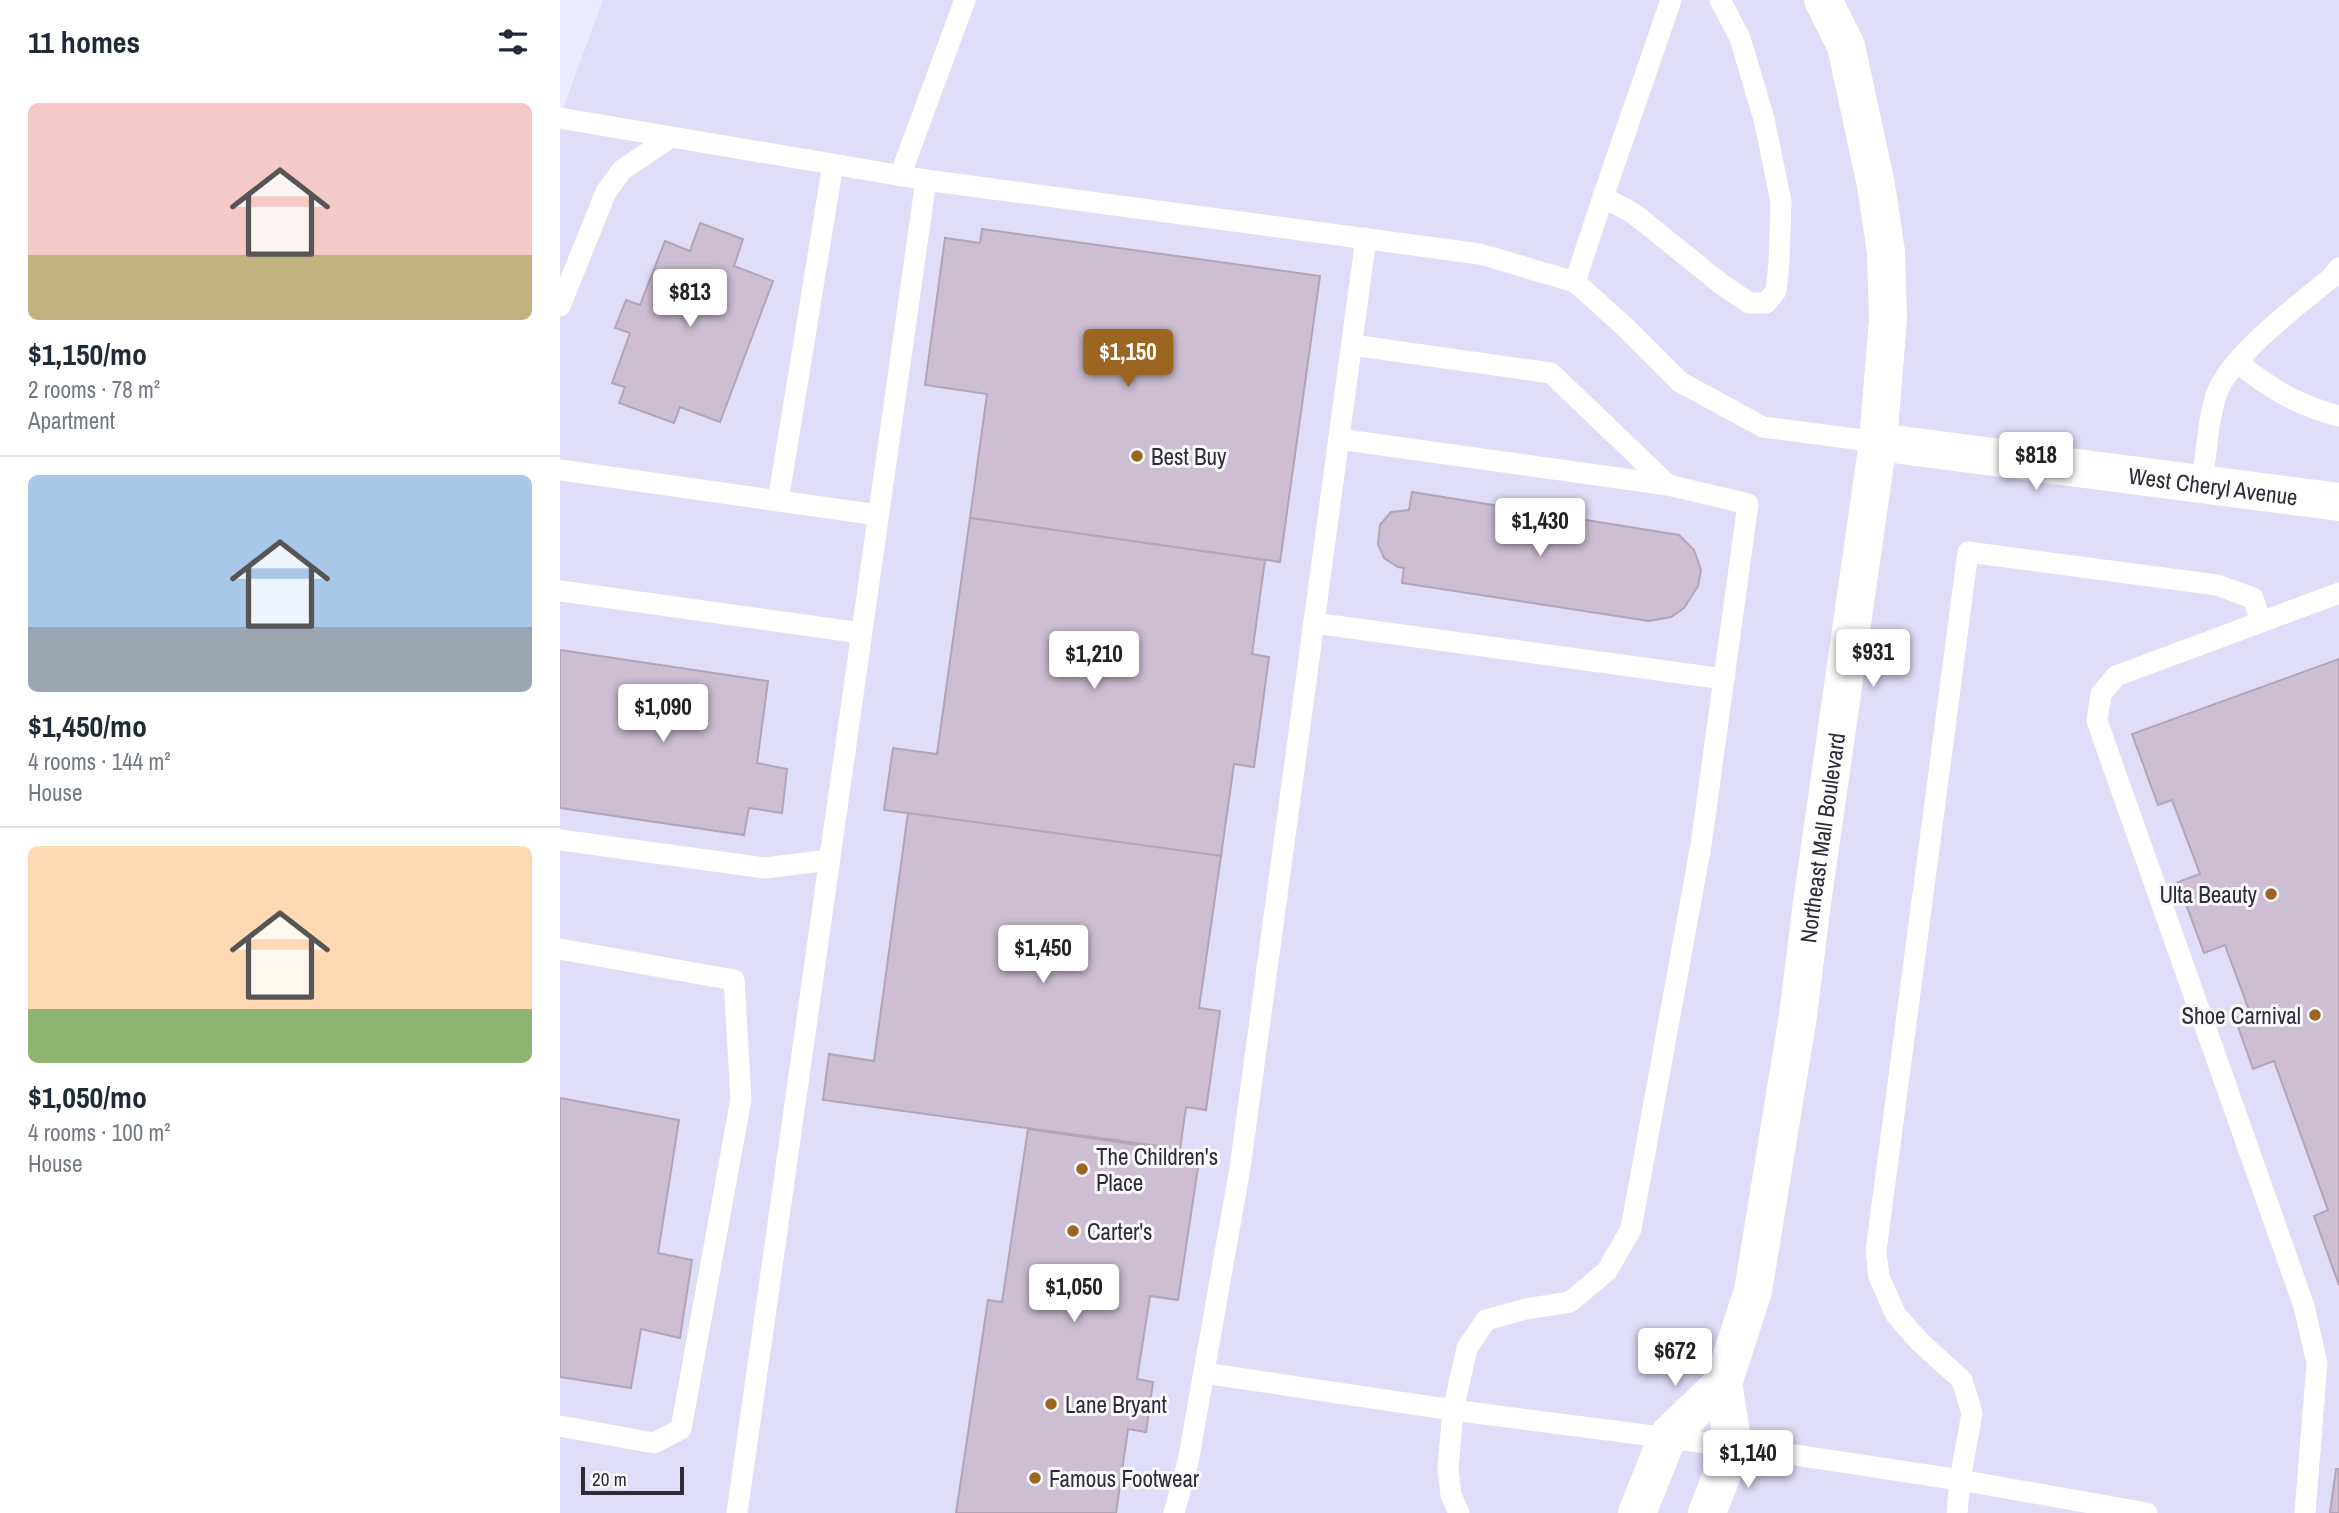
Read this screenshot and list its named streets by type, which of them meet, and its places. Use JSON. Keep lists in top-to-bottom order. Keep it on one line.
{"streets":{"street":["West Cheryl Avenue","Northeast Mall Boulevard"]},"crossings":[["West Cheryl Avenue","Northeast Mall Boulevard"]],"places":["Best Buy","Ulta Beauty","Shoe Carnival","The Children's Place","Carter's","Lane Bryant","Famous Footwear"],"scale_bar":"20 m","page":{"heading":"11 homes","list":[{"name":"$1,150/mo","note":"2 rooms · 78 m² · Apartment"},{"name":"$1,450/mo","note":"4 rooms · 144 m² · House"},{"name":"$1,050/mo","note":"4 rooms · 100 m² · House"}],"price":["$813","$1,150","$818","$1,430","$931","$1,210","$1,090","$1,450","$1,050","$672","$1,140"],"scale":"20 m"}}
